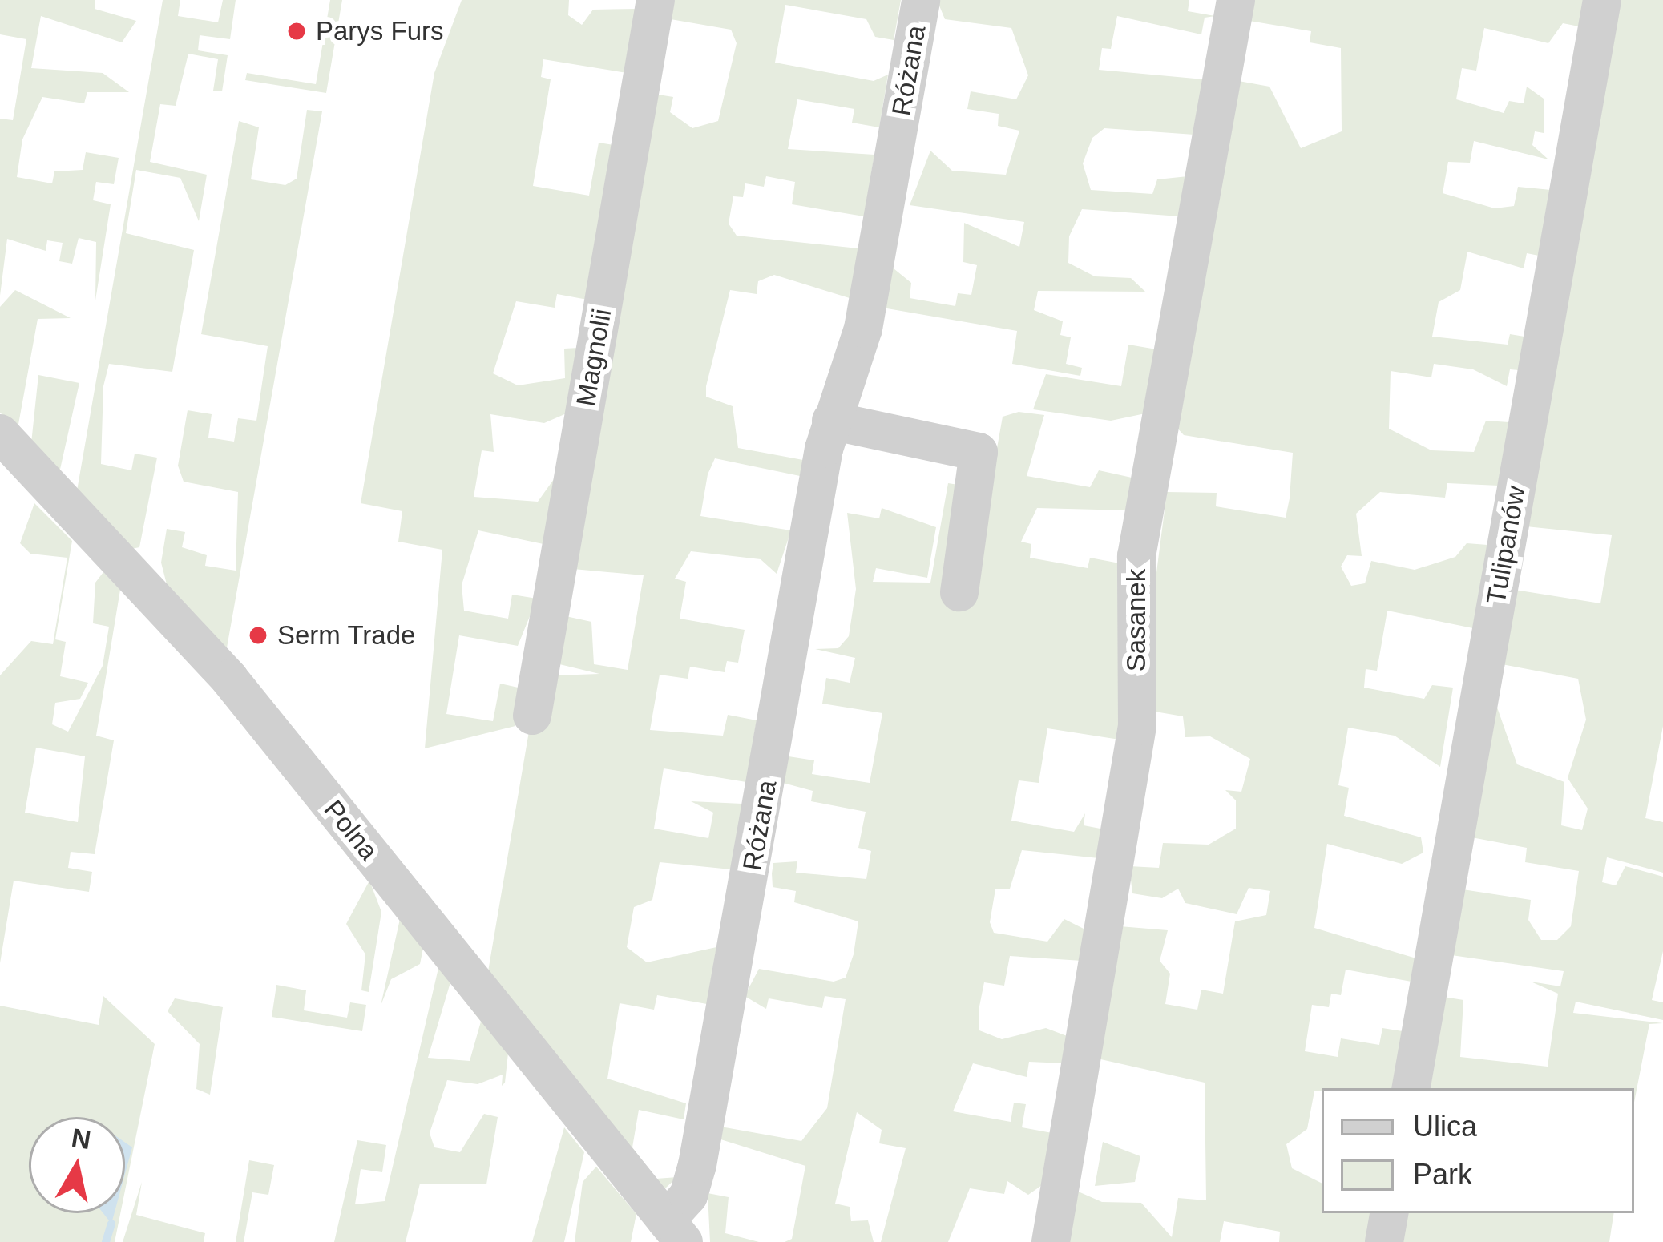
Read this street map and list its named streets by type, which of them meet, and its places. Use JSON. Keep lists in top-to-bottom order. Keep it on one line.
{"streets":{"street":["Różana","Magnolii","Tulipanów","Sasanek","Polna"]},"crossings":[["Różana","Polna"]],"places":["Parys Furs","Serm Trade"],"legend":["Ulica","Park"],"north":"top"}
